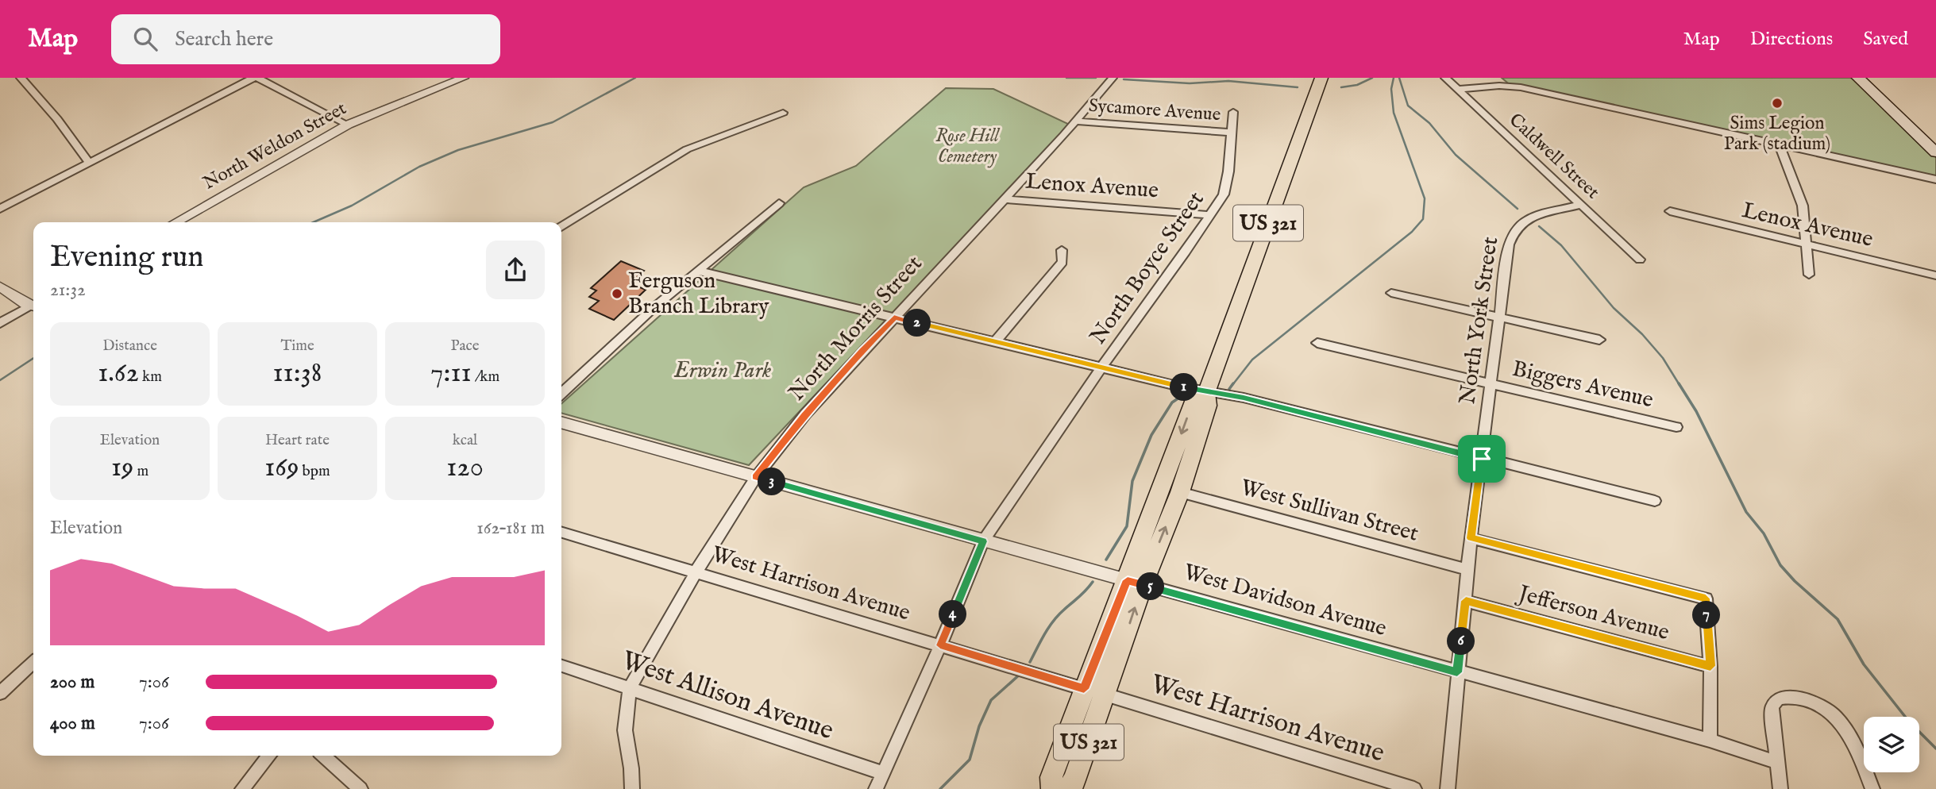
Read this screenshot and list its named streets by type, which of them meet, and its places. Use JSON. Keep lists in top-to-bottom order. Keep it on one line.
{"streets":{"main road":["US 321"],"street":["Sycamore Avenue","North Weldon Street","Caldwell Street","Lenox Avenue","North Boyce Street","North York Street","North Morris Street","Biggers Avenue","West Sullivan Street","West Harrison Avenue","West Davidson Avenue","Jefferson Avenue","West Allison Avenue"]},"crossings":[["Sycamore Avenue","North Boyce Street"],["Sycamore Avenue","North Morris Street"],["Caldwell Street","North York Street"],["Lenox Avenue","North Boyce Street"],["Lenox Avenue","North Morris Street"],["US 321","West Sullivan Street"],["US 321","West Harrison Avenue"],["US 321","West Davidson Avenue"],["North Boyce Street","West Harrison Avenue"],["North Boyce Street","West Davidson Avenue"],["North Boyce Street","West Allison Avenue"],["North York Street","Biggers Avenue"],["North York Street","West Sullivan Street"],["North York Street","West Davidson Avenue"],["North York Street","Jefferson Avenue"],["North Morris Street","West Harrison Avenue"],["North Morris Street","West Davidson Avenue"],["North Morris Street","West Allison Avenue"]],"parks":["Rose Hill Cemetery","Erwin Park"],"places":["Sims Legion Park (stadium)","Ferguson Branch Library"],"page":{"header":"Map","search":"Search here","nav":["Map","Directions","Saved"],"heading":["Evening run","21:32"],"pins":["2","1","3","5","4","7","6"],"stats":[["Distance","1.62 km"],["Time","11:38"],["Pace","7:11 /km"],["Elevation","19 m"],["Heart rate","169 bpm"],["kcal","120"]],"chart":["Elevation","162–181 m"],"list":[{"name":"200 m","note":"7:06"},{"name":"400 m","note":"7:06"}]}}
